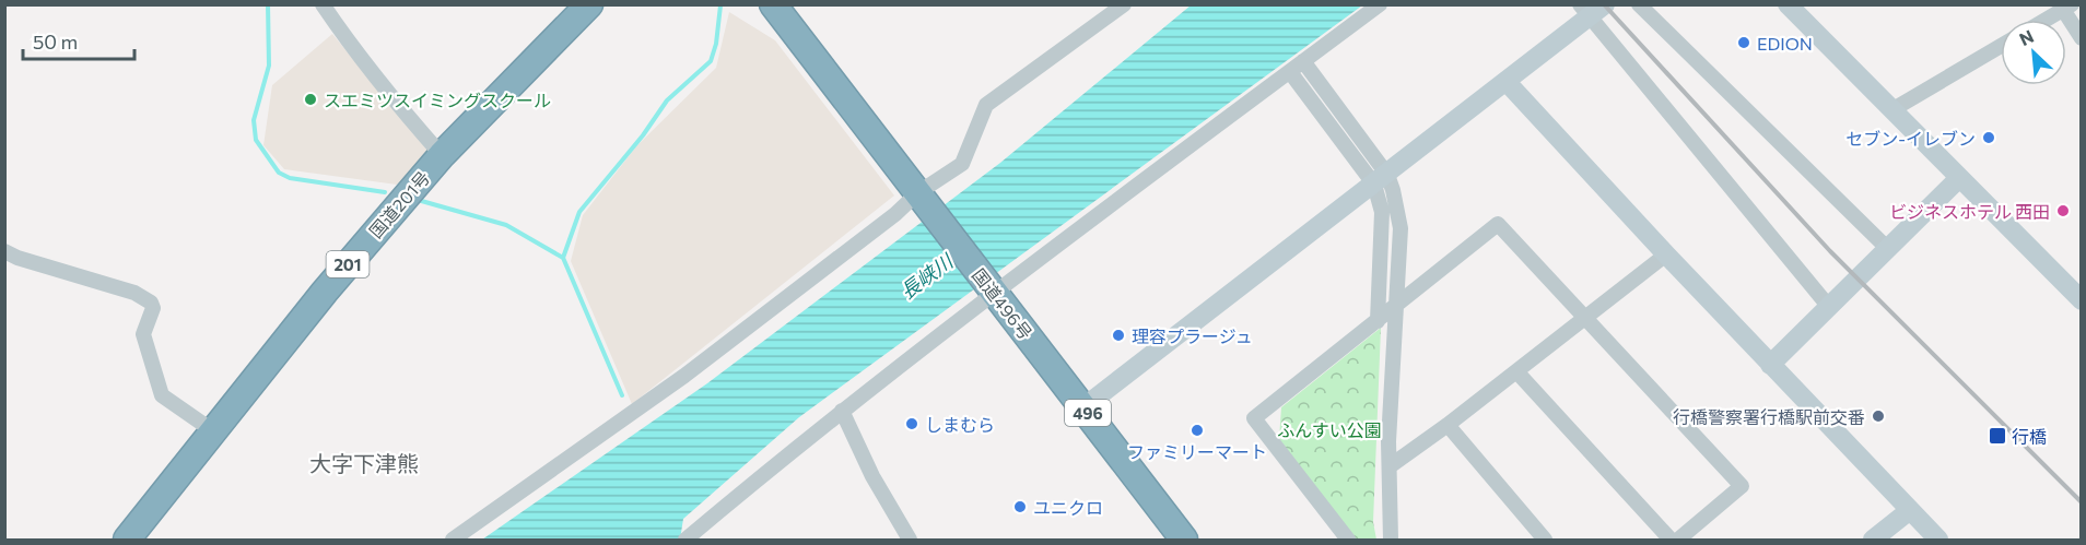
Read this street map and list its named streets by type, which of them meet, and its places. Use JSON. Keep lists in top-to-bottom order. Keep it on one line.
{"streets":{"highway":["国道201号","201","国道496号","496"]},"districts":["大字下津熊"],"water":["長峡川"],"parks":["ふんすい公園"],"places":{"other":["EDION","スエミツスイミングスクール","セブン-イレブン","ビジネスホテル 西田","理容プラージュ","行橋警察署行橋駅前交番","しまむら","ファミリーマート","ユニクロ"],"transit":["行橋"]},"scale_bar":"50 m","north":"top left"}
